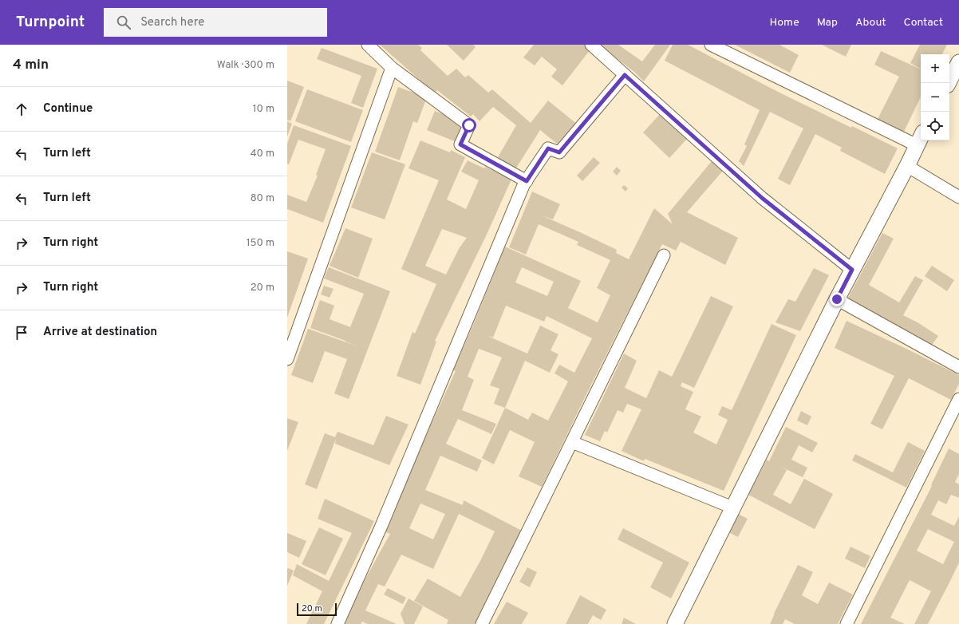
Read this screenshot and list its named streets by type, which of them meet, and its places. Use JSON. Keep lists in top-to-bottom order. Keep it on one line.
{"scale_bar":"20 m","page":{"header":"Turnpoint","search":"Search here","nav":["Home","Map","About","Contact"],"heading":["4 min","Walk · 300 m"],"map_buttons":["+","−"],"list":[["Continue","10 m"],["Turn left","40 m"],["Turn left","80 m"],["Turn right","150 m"],["Turn right","20 m"],"Arrive at destination"],"scale":"20 m"}}
